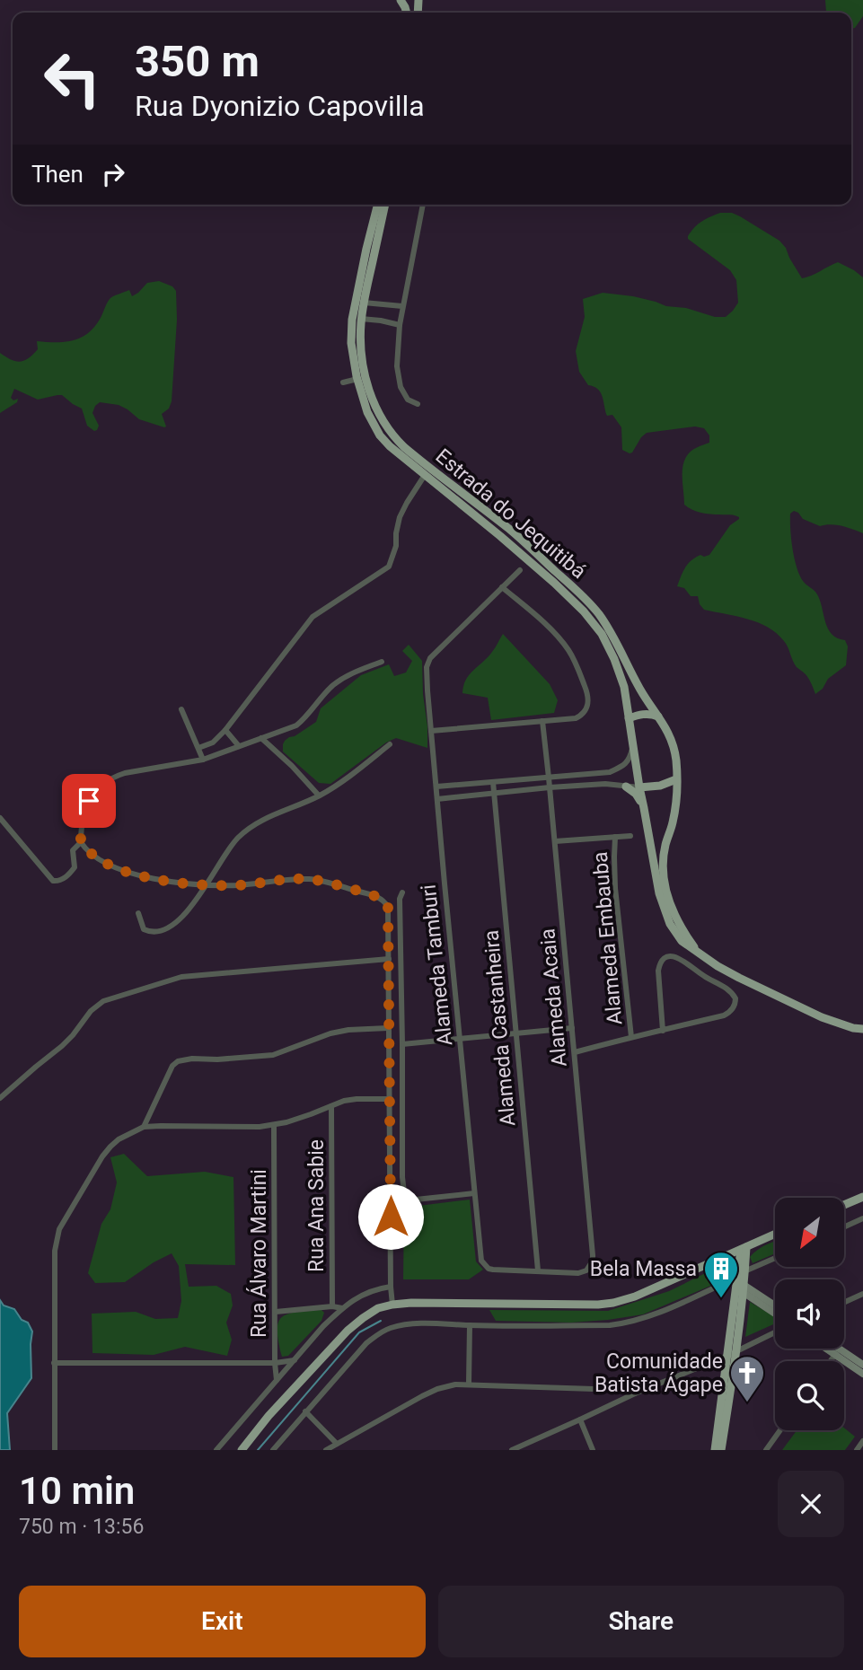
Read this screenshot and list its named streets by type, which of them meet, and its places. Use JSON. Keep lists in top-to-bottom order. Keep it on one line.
{"streets":{"main road":["Estrada do Jequitibá"],"street":["Alameda Embauba","Alameda Tamburi","Alameda Acaia","Alameda Castanheira","Rua Ana Sabie","Rua Álvaro Martini"]},"crossings":[["Alameda Tamburi","Alameda Acaia"],["Alameda Tamburi","Alameda Castanheira"],["Alameda Acaia","Alameda Castanheira"]],"places":{"building":["Bela Massa"],"church":["Comunidade Batista Ágape"]},"north":"bottom left","page":{"turn":["350 m","Rua Dyonizio Capovilla"],"then":"Then","heading":["10 min","750 m · 13:56"],"buttons":["Exit","Share"]}}
